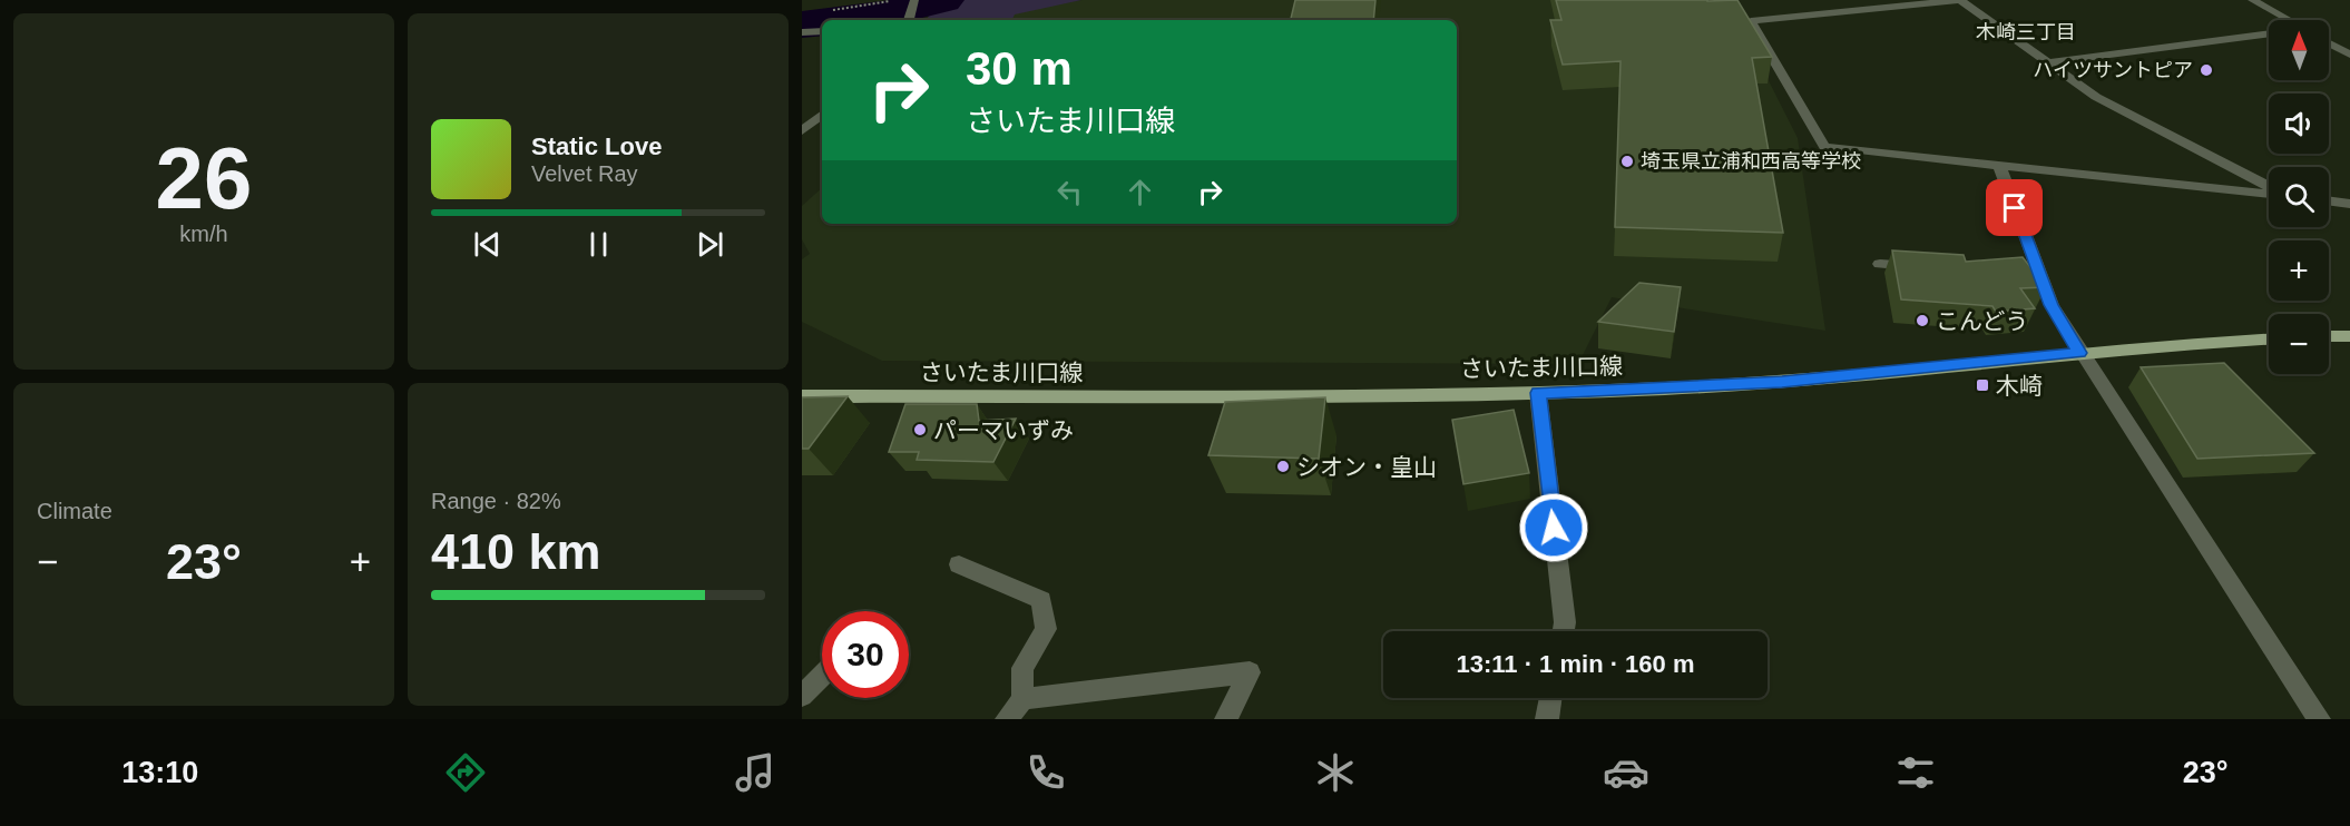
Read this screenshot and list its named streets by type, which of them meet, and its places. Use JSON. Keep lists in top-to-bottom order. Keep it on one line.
{"streets":{"main road":["さいたま川口線"]},"districts":["木崎三丁目"],"places":{"other":["ハイツサントピア","埼玉県立浦和西高等学校","こんどう","パーマいずみ","シオン・皇山"],"transit":["木崎"]},"north":"top","page":{"tile":[["26","km/h"],"Climate",["Range · 82%","410 km"]],"map_buttons":["+","−"],"turn":["30 m","さいたま川口線"],"song":["Static Love","Velvet Ray"],"heat":["−","23°","+"],"limit":"30","trip":"13:11 · 1 min · 160 m","tabs":["13:10","23°"]}}
